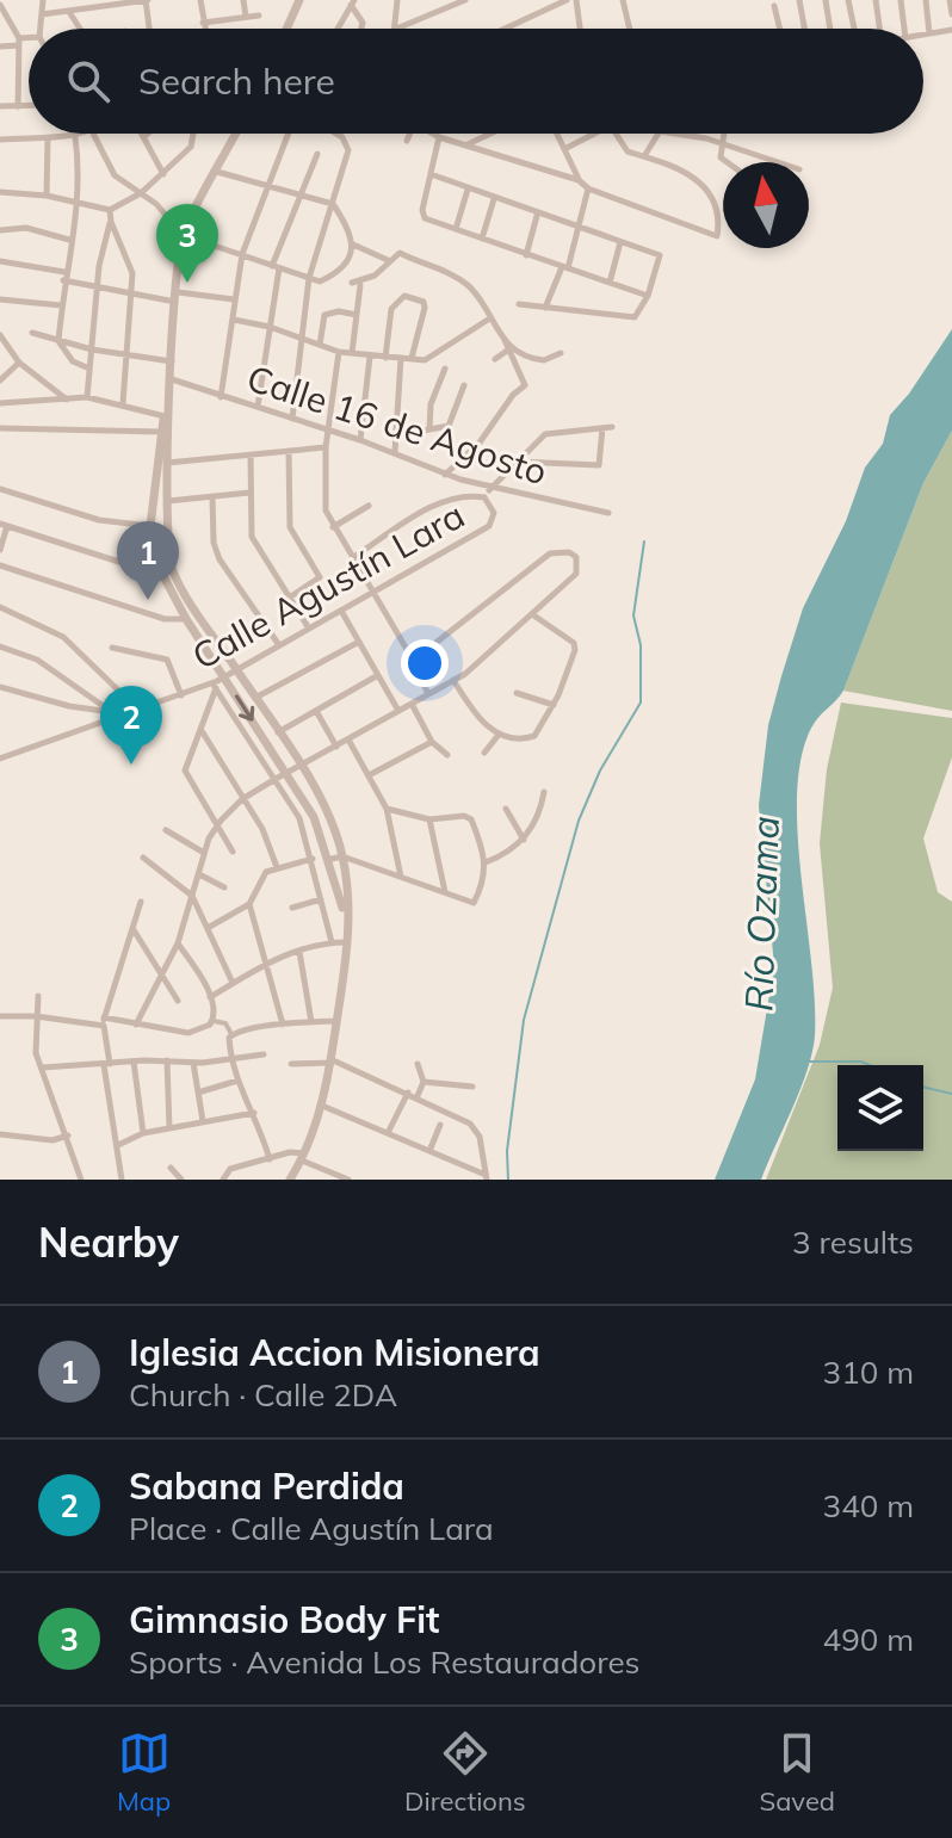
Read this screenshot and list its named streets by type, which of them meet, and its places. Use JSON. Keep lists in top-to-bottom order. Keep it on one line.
{"streets":{"street":["Calle 16 de Agosto","Calle Agustín Lara"]},"water":["Río Ozama"],"north":"top","page":{"search":"Search here","pins":["3","1","2"],"heading":["Nearby","3 results"],"list":[{"mark":"1","name":"Iglesia Accion Misionera","note":"Church · Calle 2DA","value":"310 m"},{"mark":"2","name":"Sabana Perdida","note":"Place · Calle Agustín Lara","value":"340 m"},{"mark":"3","name":"Gimnasio Body Fit","note":"Sports · Avenida Los Restauradores","value":"490 m"}],"nav":["Map","Directions","Saved"]}}
